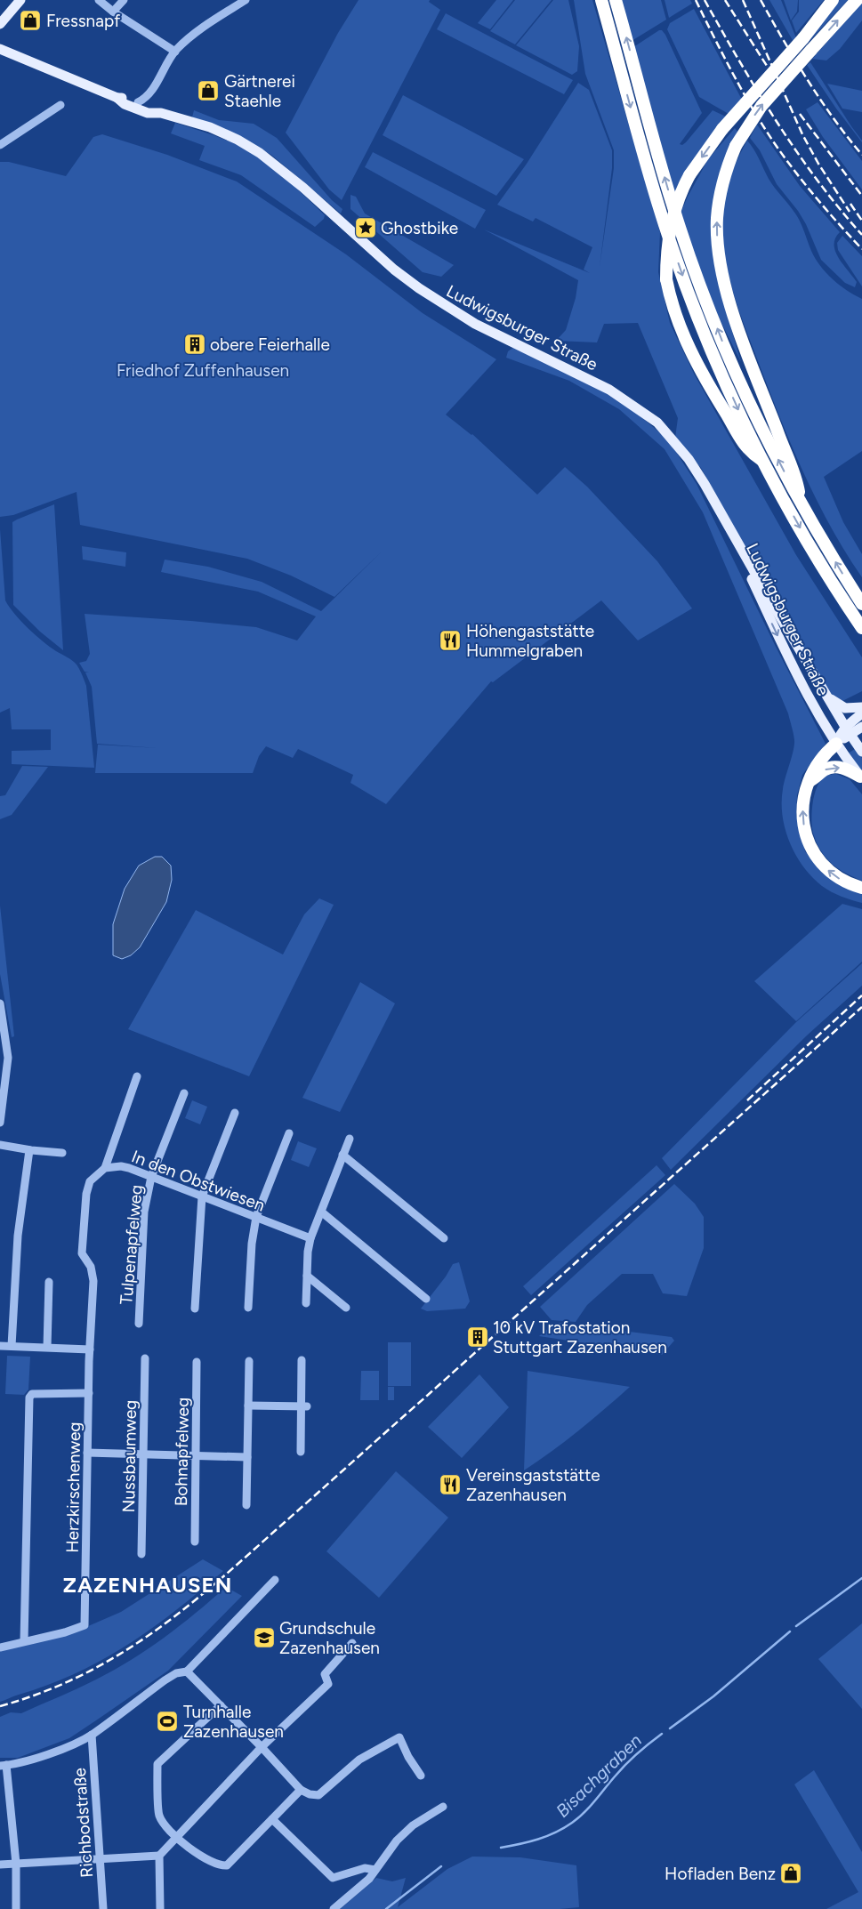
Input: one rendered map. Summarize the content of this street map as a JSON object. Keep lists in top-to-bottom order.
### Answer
{
  "streets": {
    "main road": ["Ludwigsburger Straße"],
    "street": [
      "In den Obstwiesen",
      "Tulpenapfelweg",
      "Bohnapfelweg",
      "Nussbaumweg",
      "Herzkirschenweg",
      "Richbodstraße"
    ]
  },
  "crossings": [
    ["In den Obstwiesen", "Tulpenapfelweg"],
    ["In den Obstwiesen", "Herzkirschenweg"]
  ],
  "districts": ["ZAZENHAUSEN"],
  "water": ["Bisachgraben"],
  "parks": ["Friedhof Zuffenhausen"],
  "places": {
    "shop": ["Fressnapf", "Gärtnerei Staehle", "Hofladen Benz"],
    "place": ["Ghostbike"],
    "building": ["obere Feierhalle", "10 kV Trafostation Stuttgart Zazenhausen"],
    "restaurant": ["Höhengaststätte Hummelgraben", "Vereinsgaststätte Zazenhausen"],
    "school or university": ["Grundschule Zazenhausen"],
    "sports": ["Turnhalle Zazenhausen"]
  }
}
